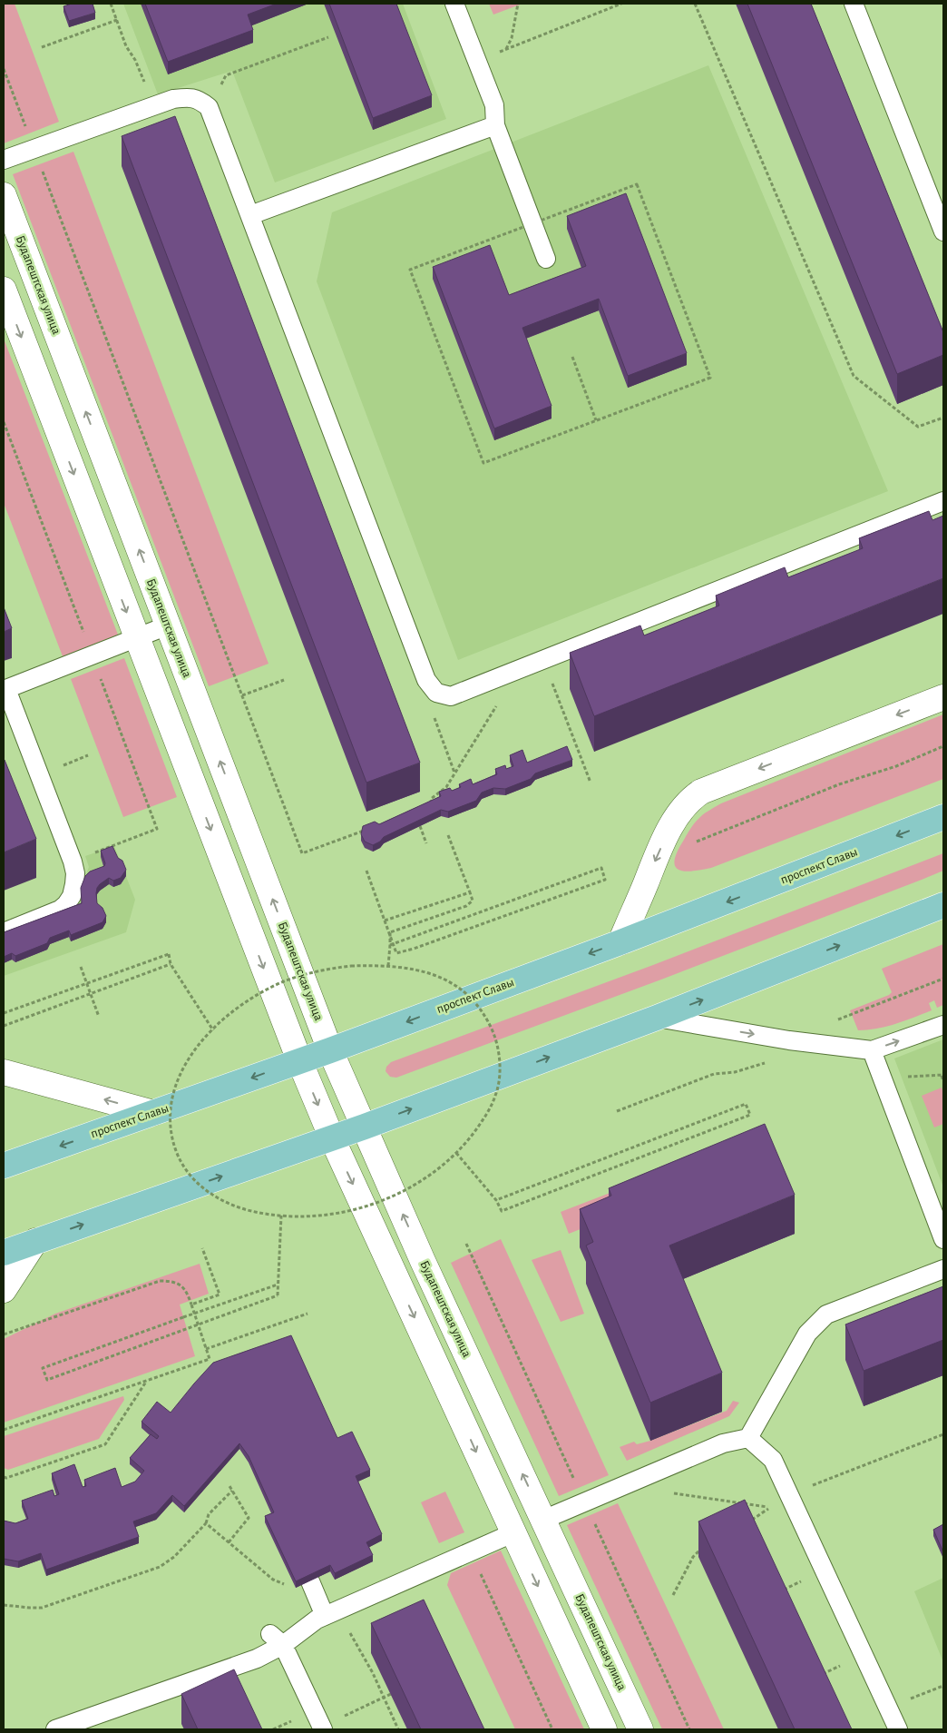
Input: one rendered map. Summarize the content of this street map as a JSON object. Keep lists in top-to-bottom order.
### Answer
{
  "streets": {
    "main road": ["проспект Славы"],
    "street": ["Будапештская улица"]
  },
  "crossings": [
    ["Будапештская улица", "проспект Славы"]
  ]
}
